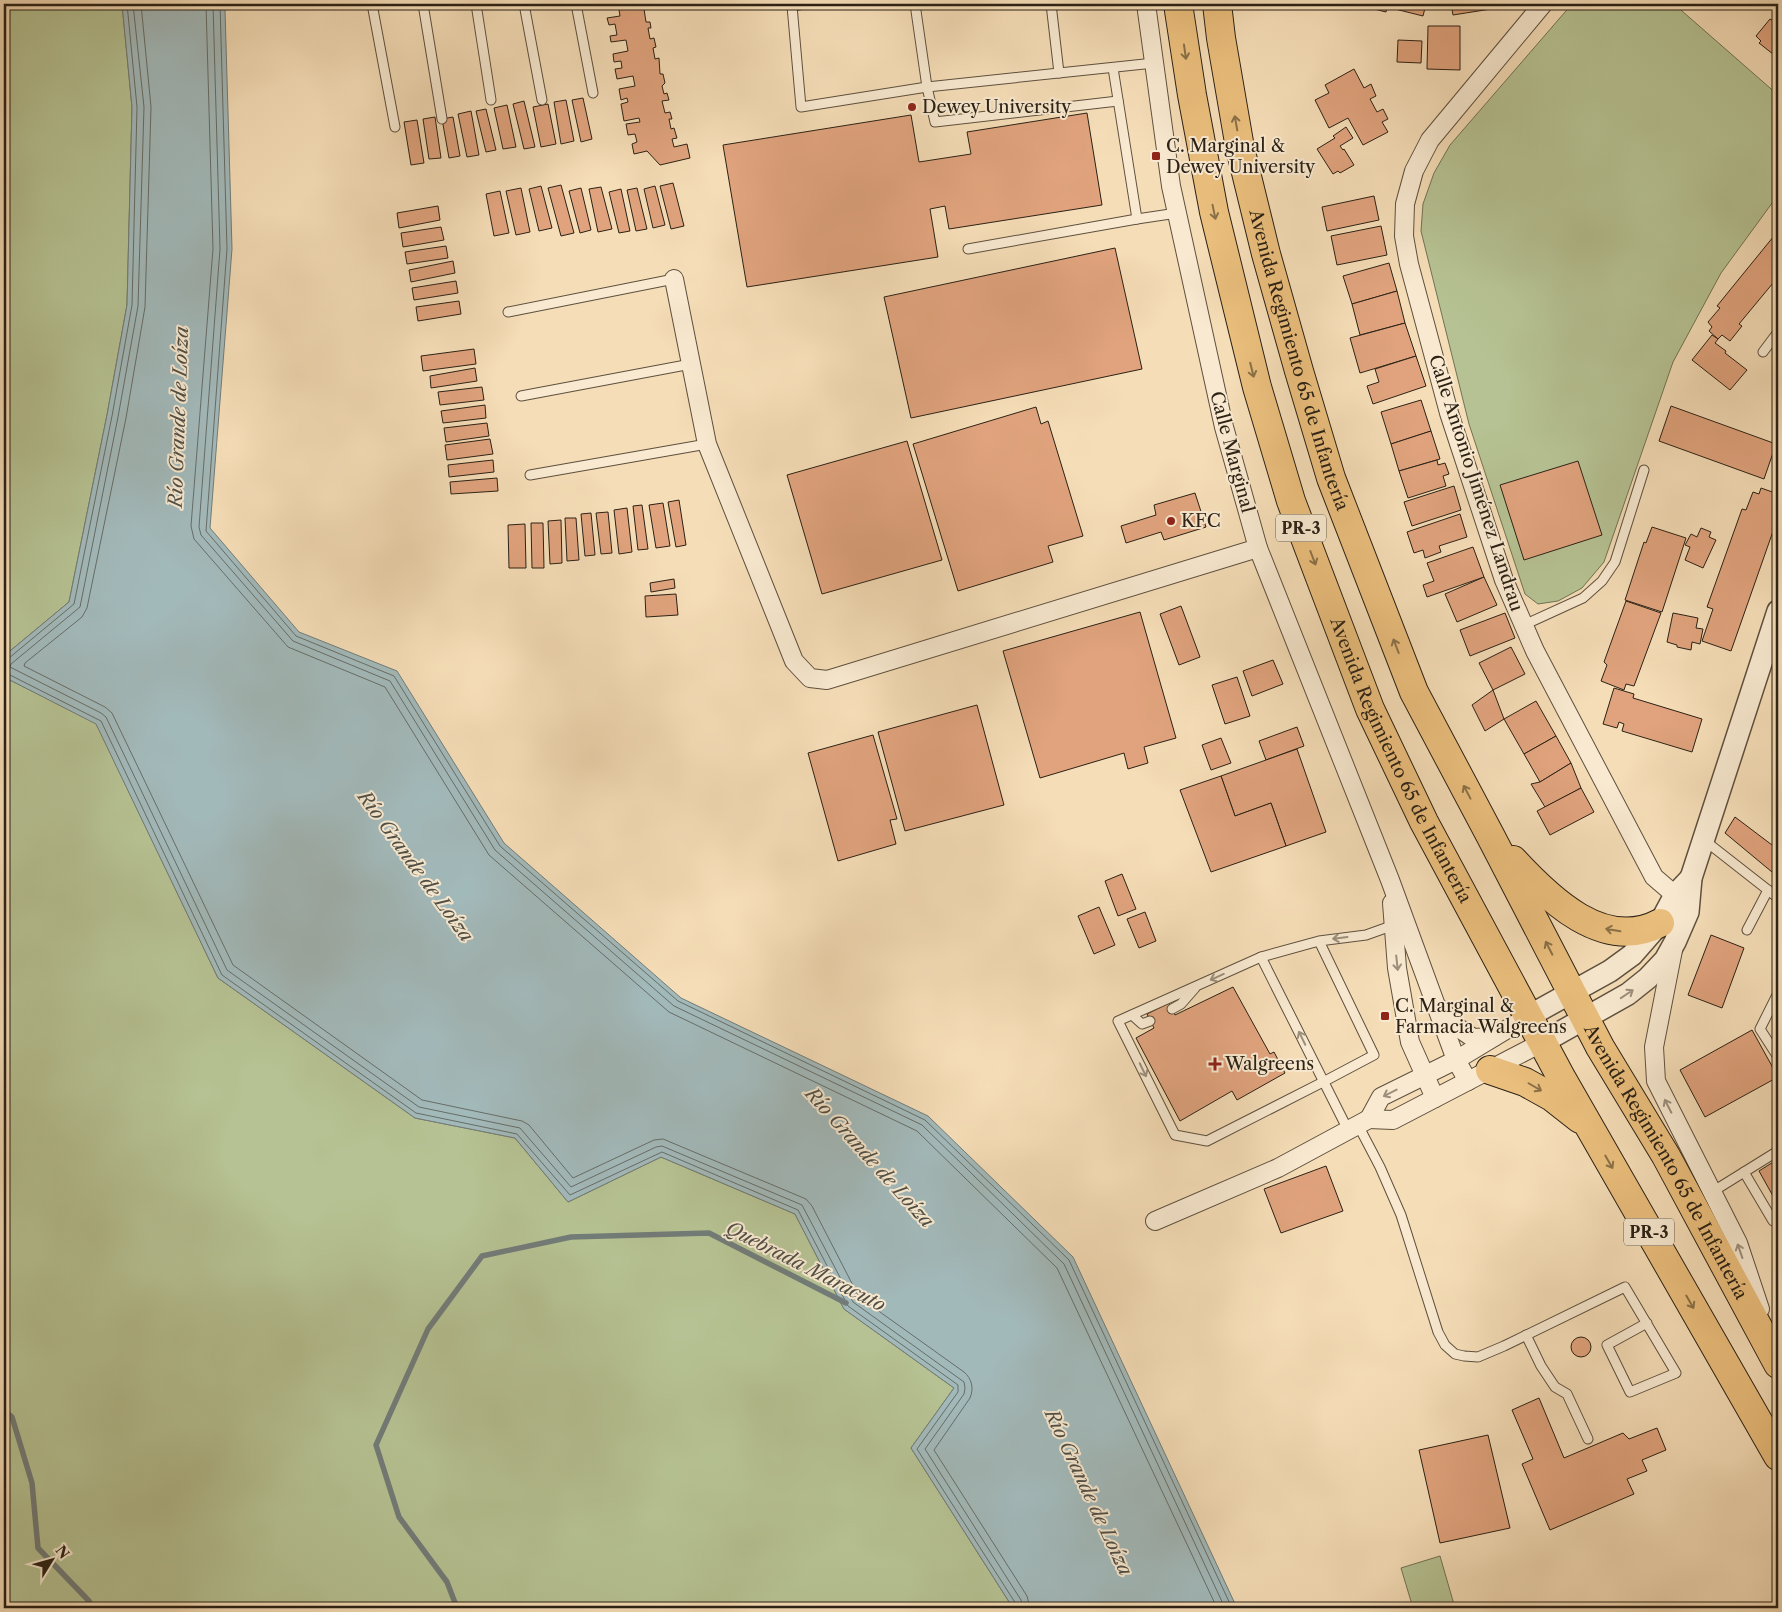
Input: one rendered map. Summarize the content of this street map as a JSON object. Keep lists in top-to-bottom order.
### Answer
{
  "streets": {
    "main road": ["Avenida Regimiento 65 de Infantería", "PR-3"],
    "street": ["Calle Marginal", "Calle Antonio Jiménez Landrau"]
  },
  "water": ["Río Grande de Loíza", "Quebrada Maracuto"],
  "places": {
    "other": ["Dewey University", "KFC"],
    "transit": ["C. Marginal & Dewey University", "C. Marginal & Farmacia Walgreens"],
    "health": ["Walgreens"]
  },
  "north": "top right"
}
